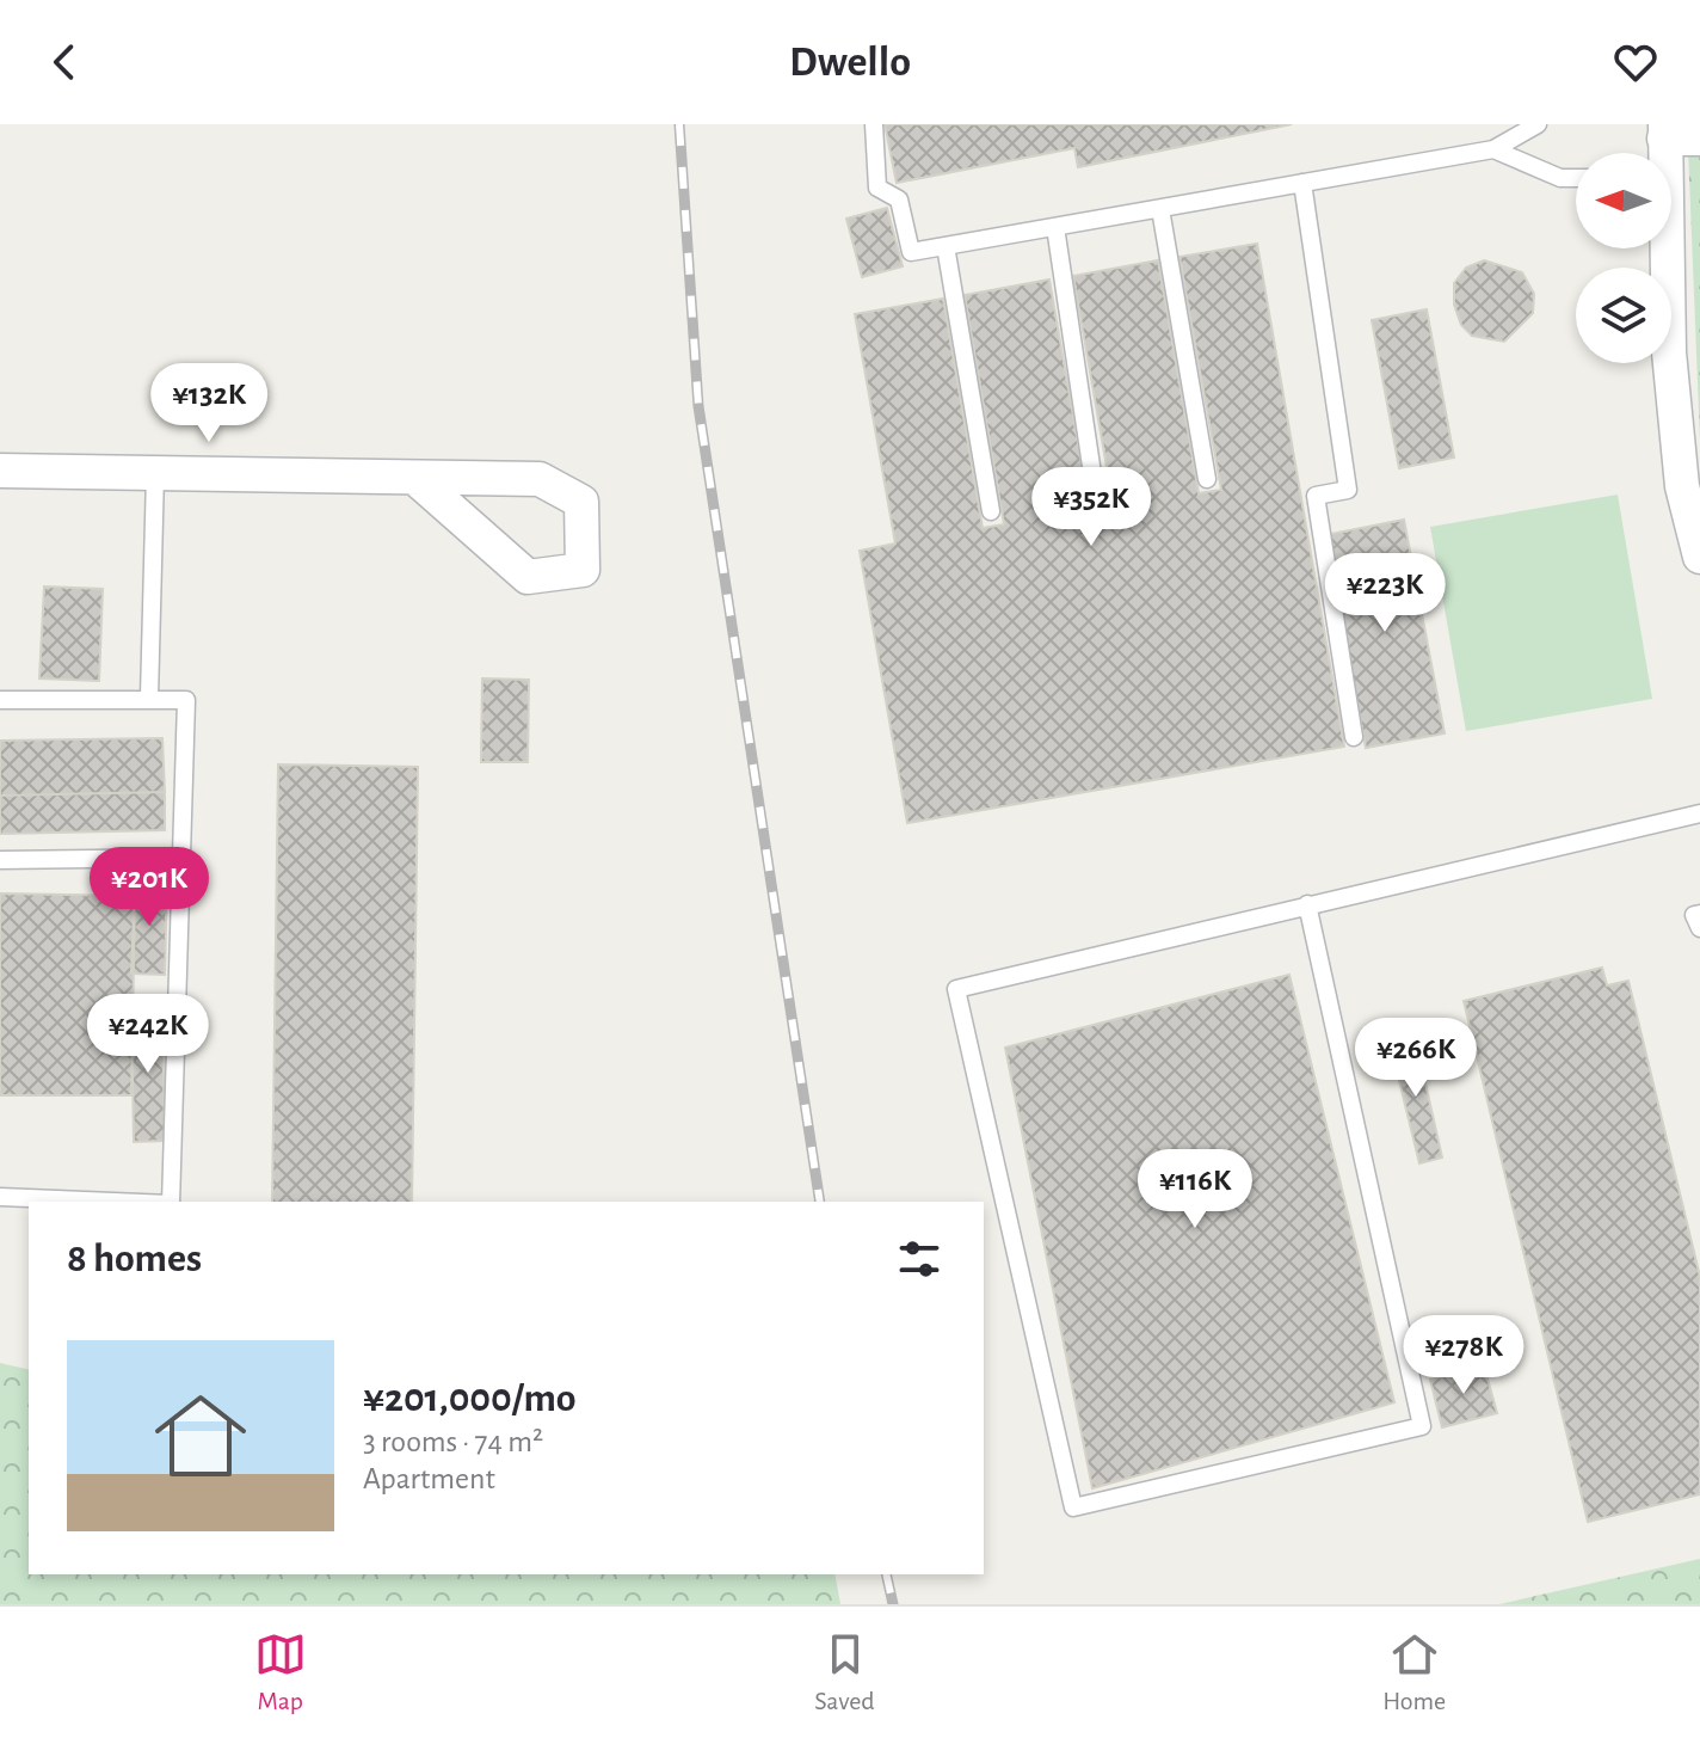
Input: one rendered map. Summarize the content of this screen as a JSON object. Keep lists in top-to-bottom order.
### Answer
{
  "north": "left",
  "page": {
    "header": "Dwello",
    "price": [
      "¥132K",
      "¥352K",
      "¥223K",
      "¥201K",
      "¥242K",
      "¥266K",
      "¥116K",
      "¥278K"
    ],
    "heading": "8 homes",
    "list": [
      {
        "name": "¥201,000/mo",
        "note": "3 rooms · 74 m² · Apartment"
      }
    ],
    "tabs": ["Map", "Saved", "Home"]
  }
}
